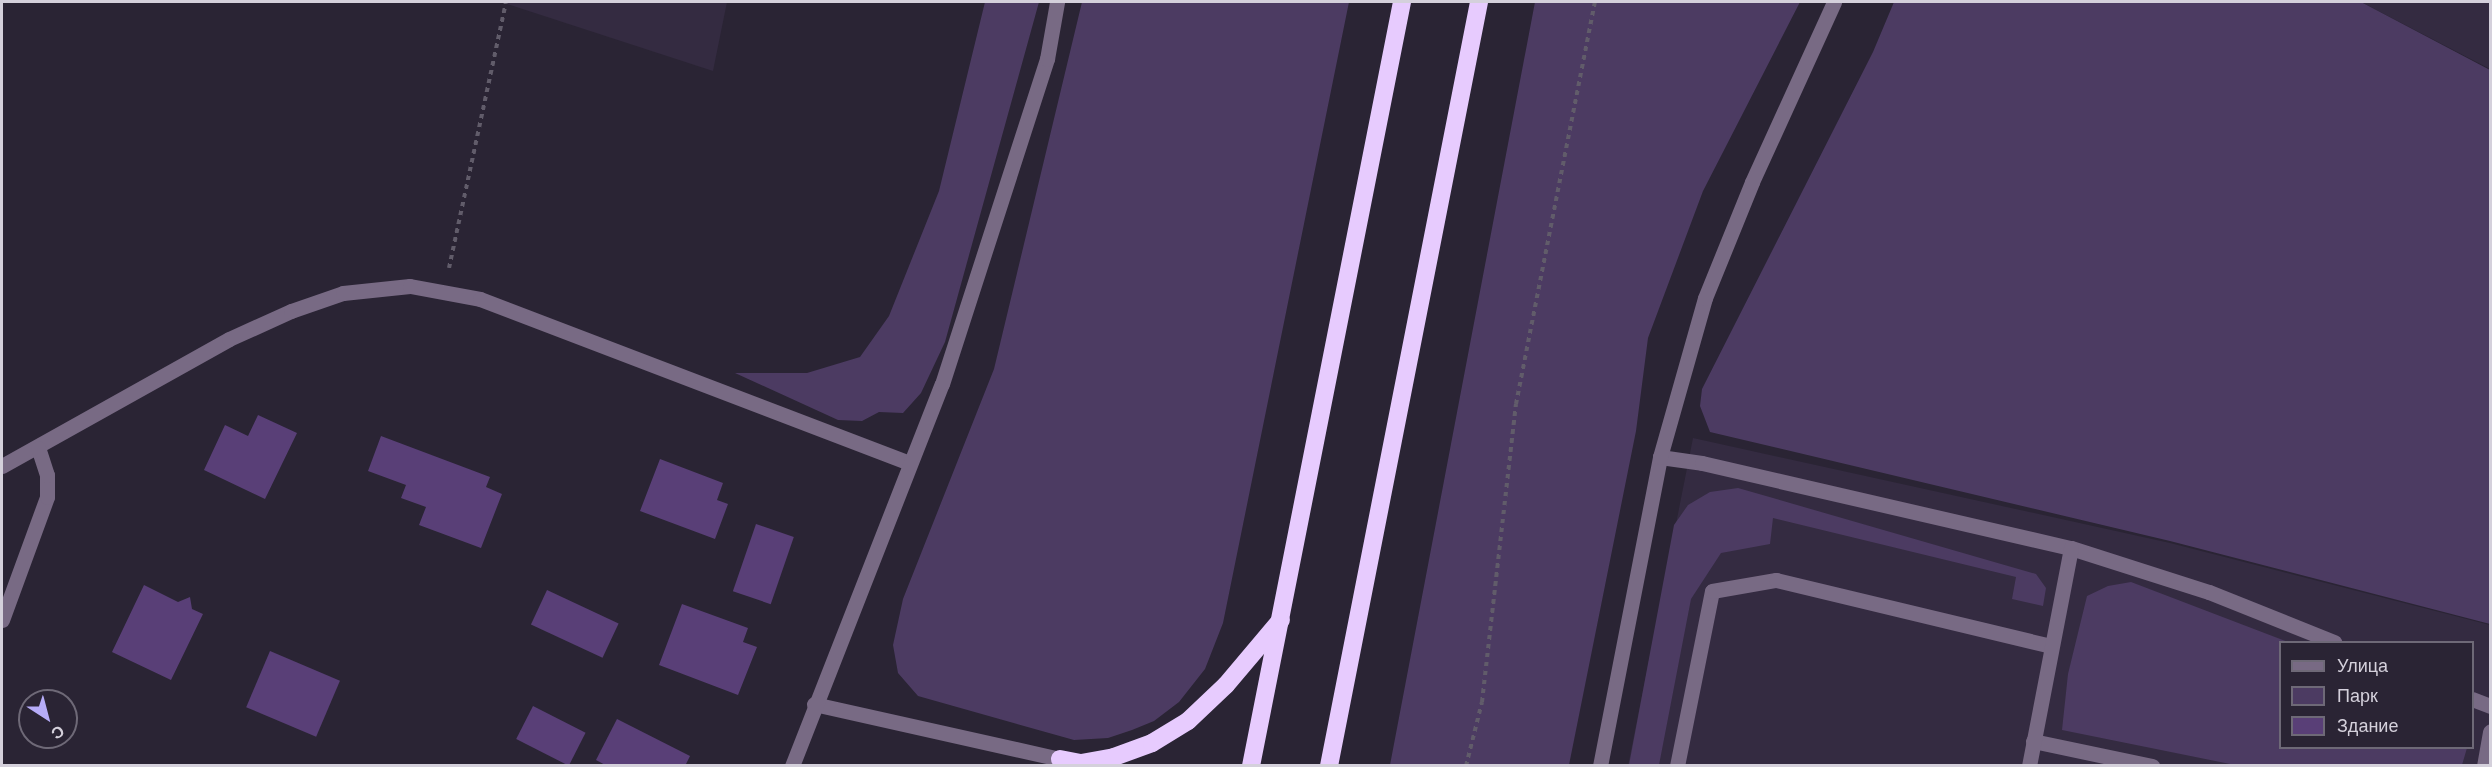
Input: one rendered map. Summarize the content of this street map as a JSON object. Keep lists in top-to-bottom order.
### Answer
{
  "legend": ["Улица", "Парк", "Здание"],
  "north": "bottom right"
}
